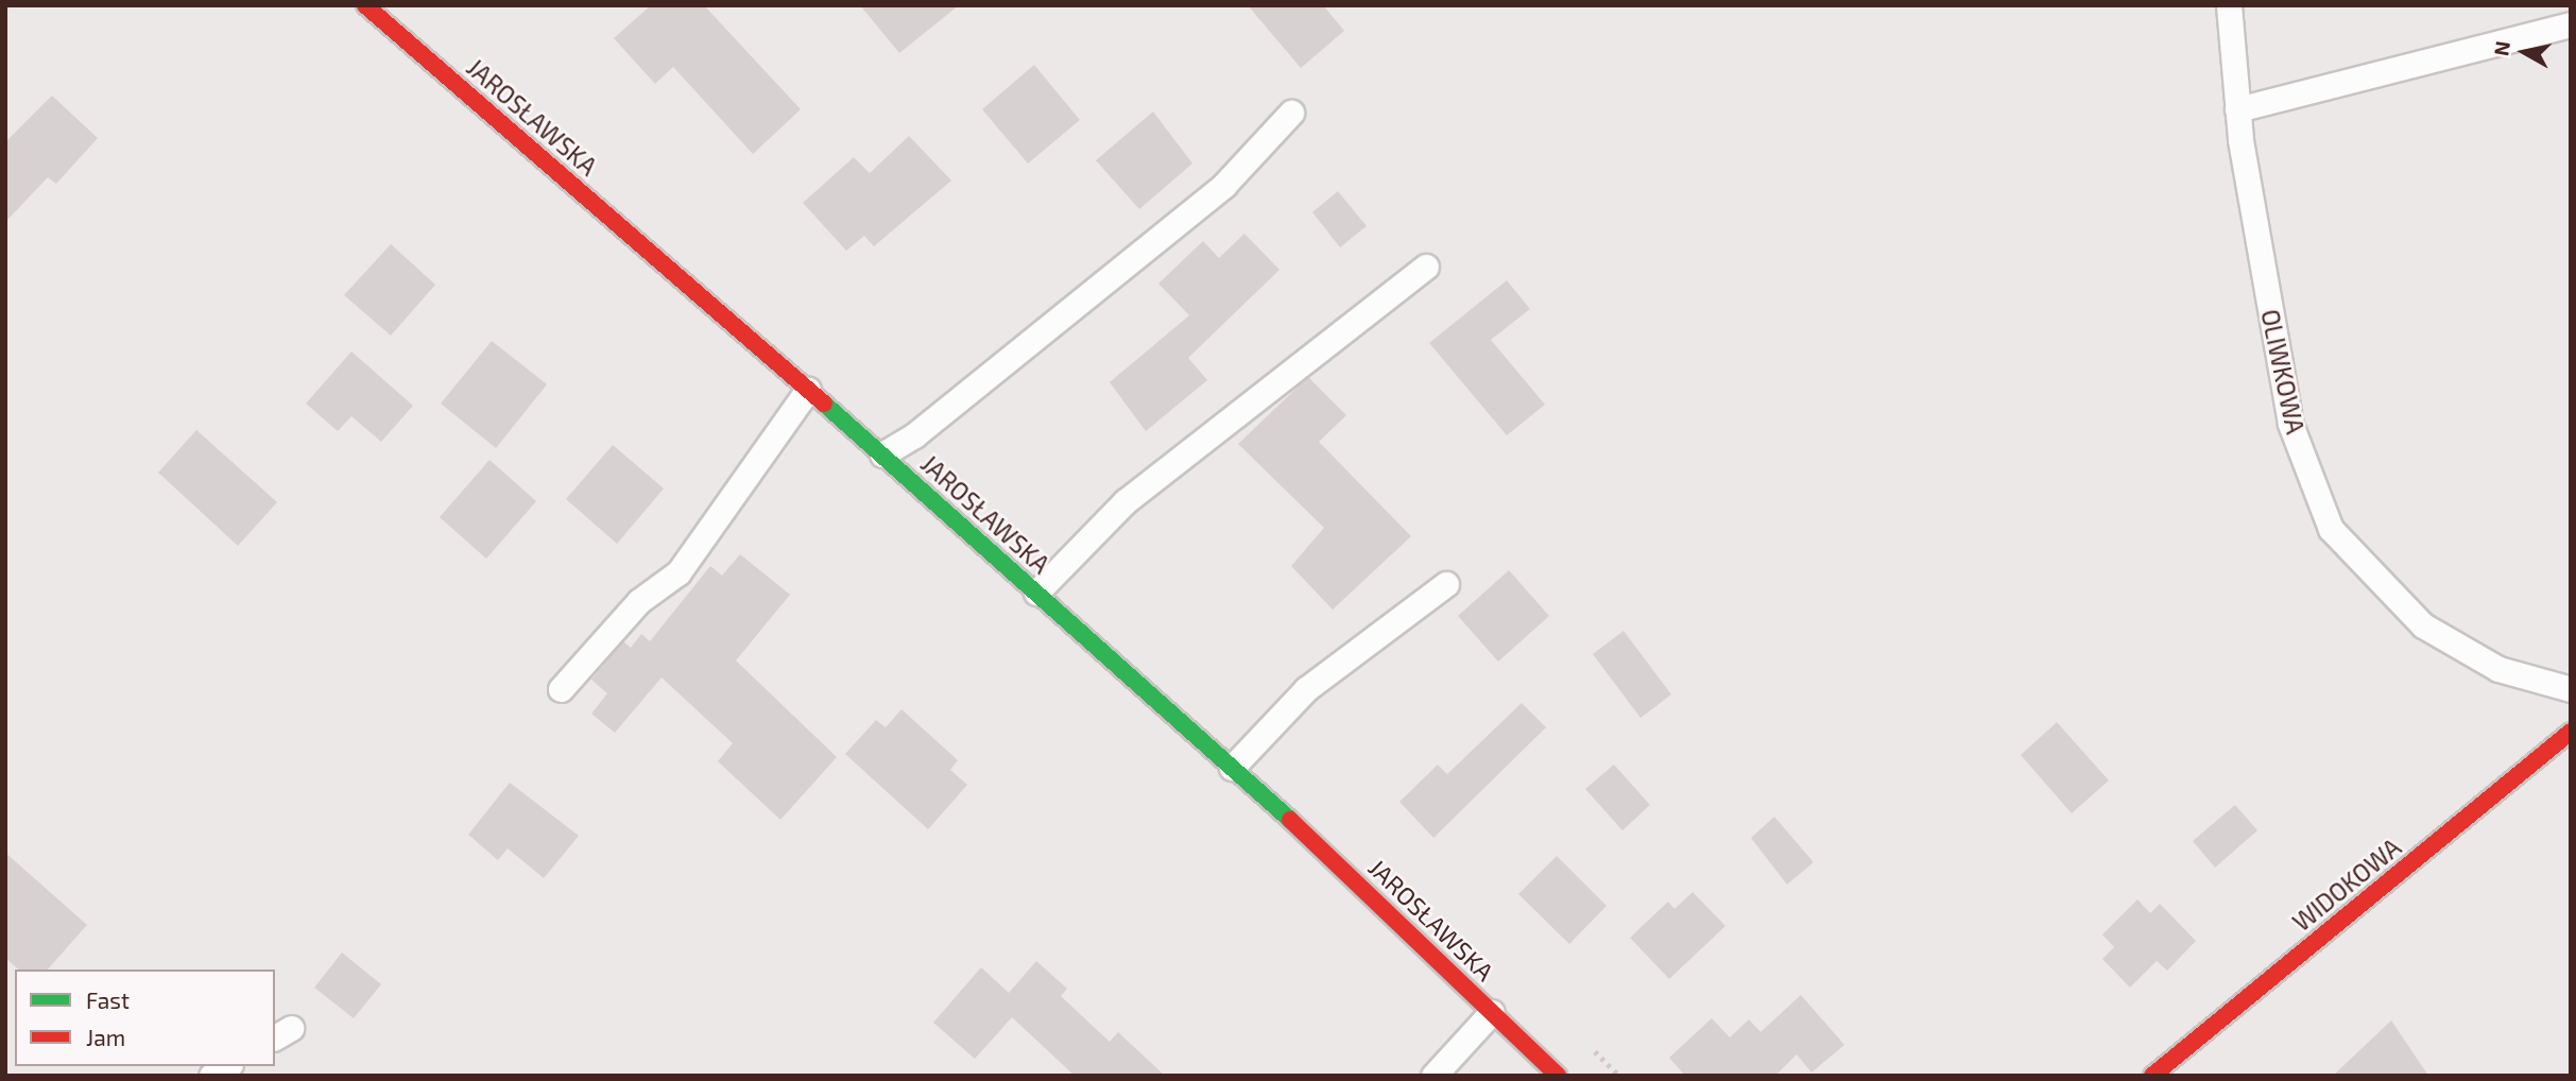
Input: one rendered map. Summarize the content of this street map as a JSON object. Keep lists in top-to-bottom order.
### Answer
{
  "streets": {
    "main road": ["JAROSŁAWSKA", "WIDOKOWA"],
    "lane": ["OLIWKOWA"]
  },
  "legend": ["Fast", "Jam"],
  "north": "left"
}
